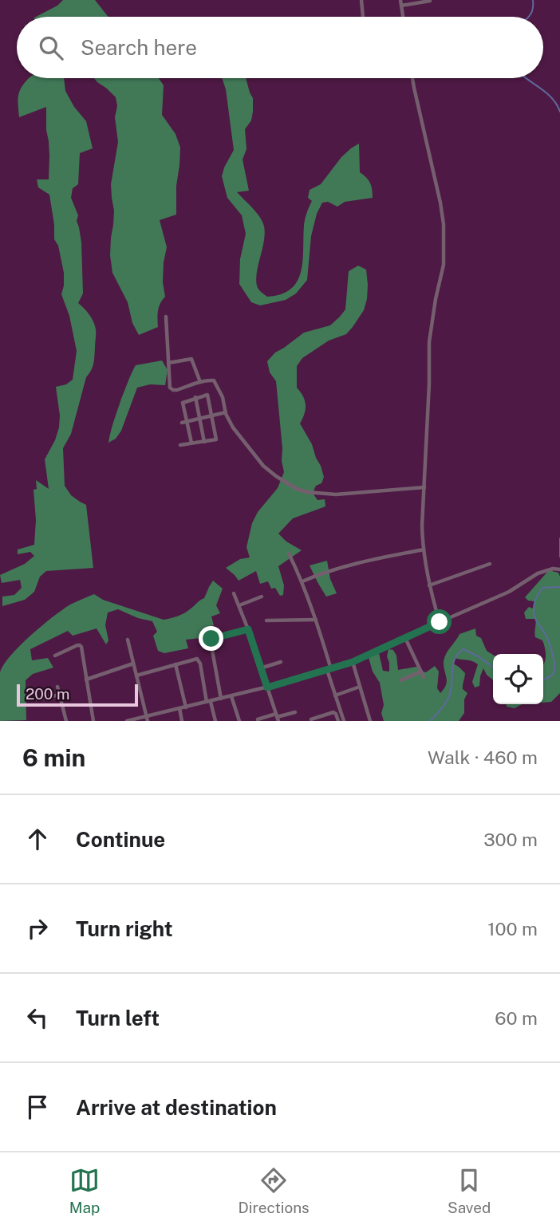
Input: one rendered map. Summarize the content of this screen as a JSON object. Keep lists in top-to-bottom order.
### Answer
{
  "scale_bar": "200 m",
  "page": {
    "search": "Search here",
    "scale": "200 m",
    "heading": ["6 min", "Walk · 460 m"],
    "list": [
      ["Continue", "300 m"],
      ["Turn right", "100 m"],
      ["Turn left", "60 m"],
      "Arrive at destination"
    ],
    "nav": ["Map", "Directions", "Saved"]
  }
}
